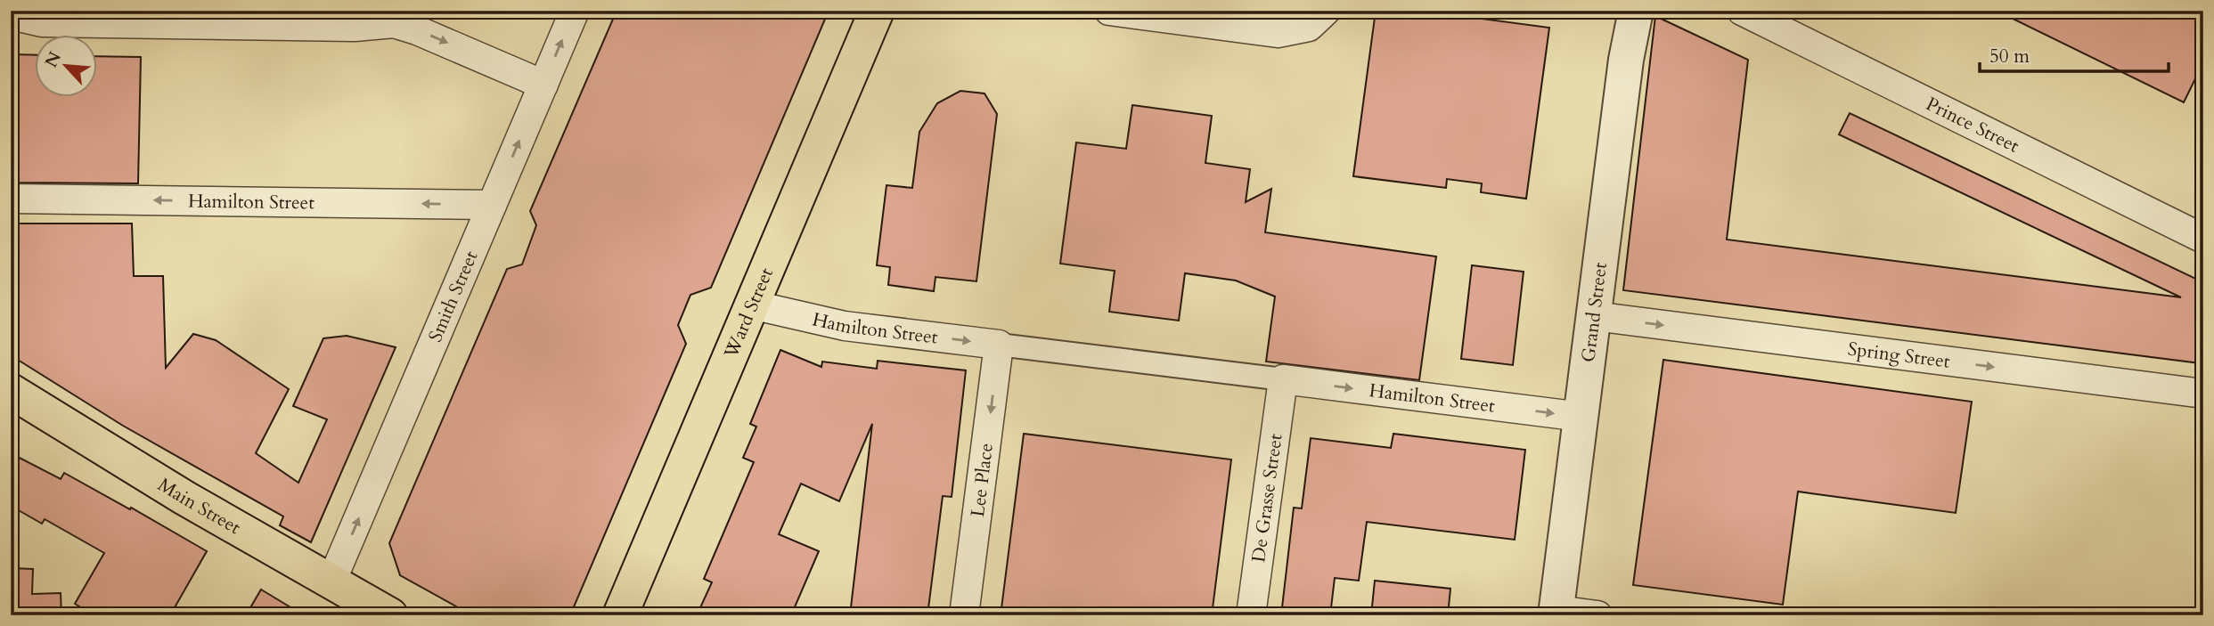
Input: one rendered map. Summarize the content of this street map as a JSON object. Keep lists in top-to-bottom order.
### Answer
{
  "streets": {
    "main road": ["Ward Street", "Main Street"],
    "street": [
      "Prince Street",
      "Hamilton Street",
      "Smith Street",
      "Grand Street",
      "Spring Street",
      "Lee Place",
      "De Grasse Street"
    ]
  },
  "crossings": [
    ["Hamilton Street", "Smith Street"],
    ["Hamilton Street", "Ward Street"],
    ["Hamilton Street", "Grand Street"],
    ["Hamilton Street", "Lee Place"],
    ["Hamilton Street", "De Grasse Street"],
    ["Smith Street", "Main Street"],
    ["Grand Street", "Spring Street"]
  ],
  "one_way": ["Smith Street", "Spring Street", "Lee Place"],
  "scale_bar": "50 m",
  "north": "top left"
}
